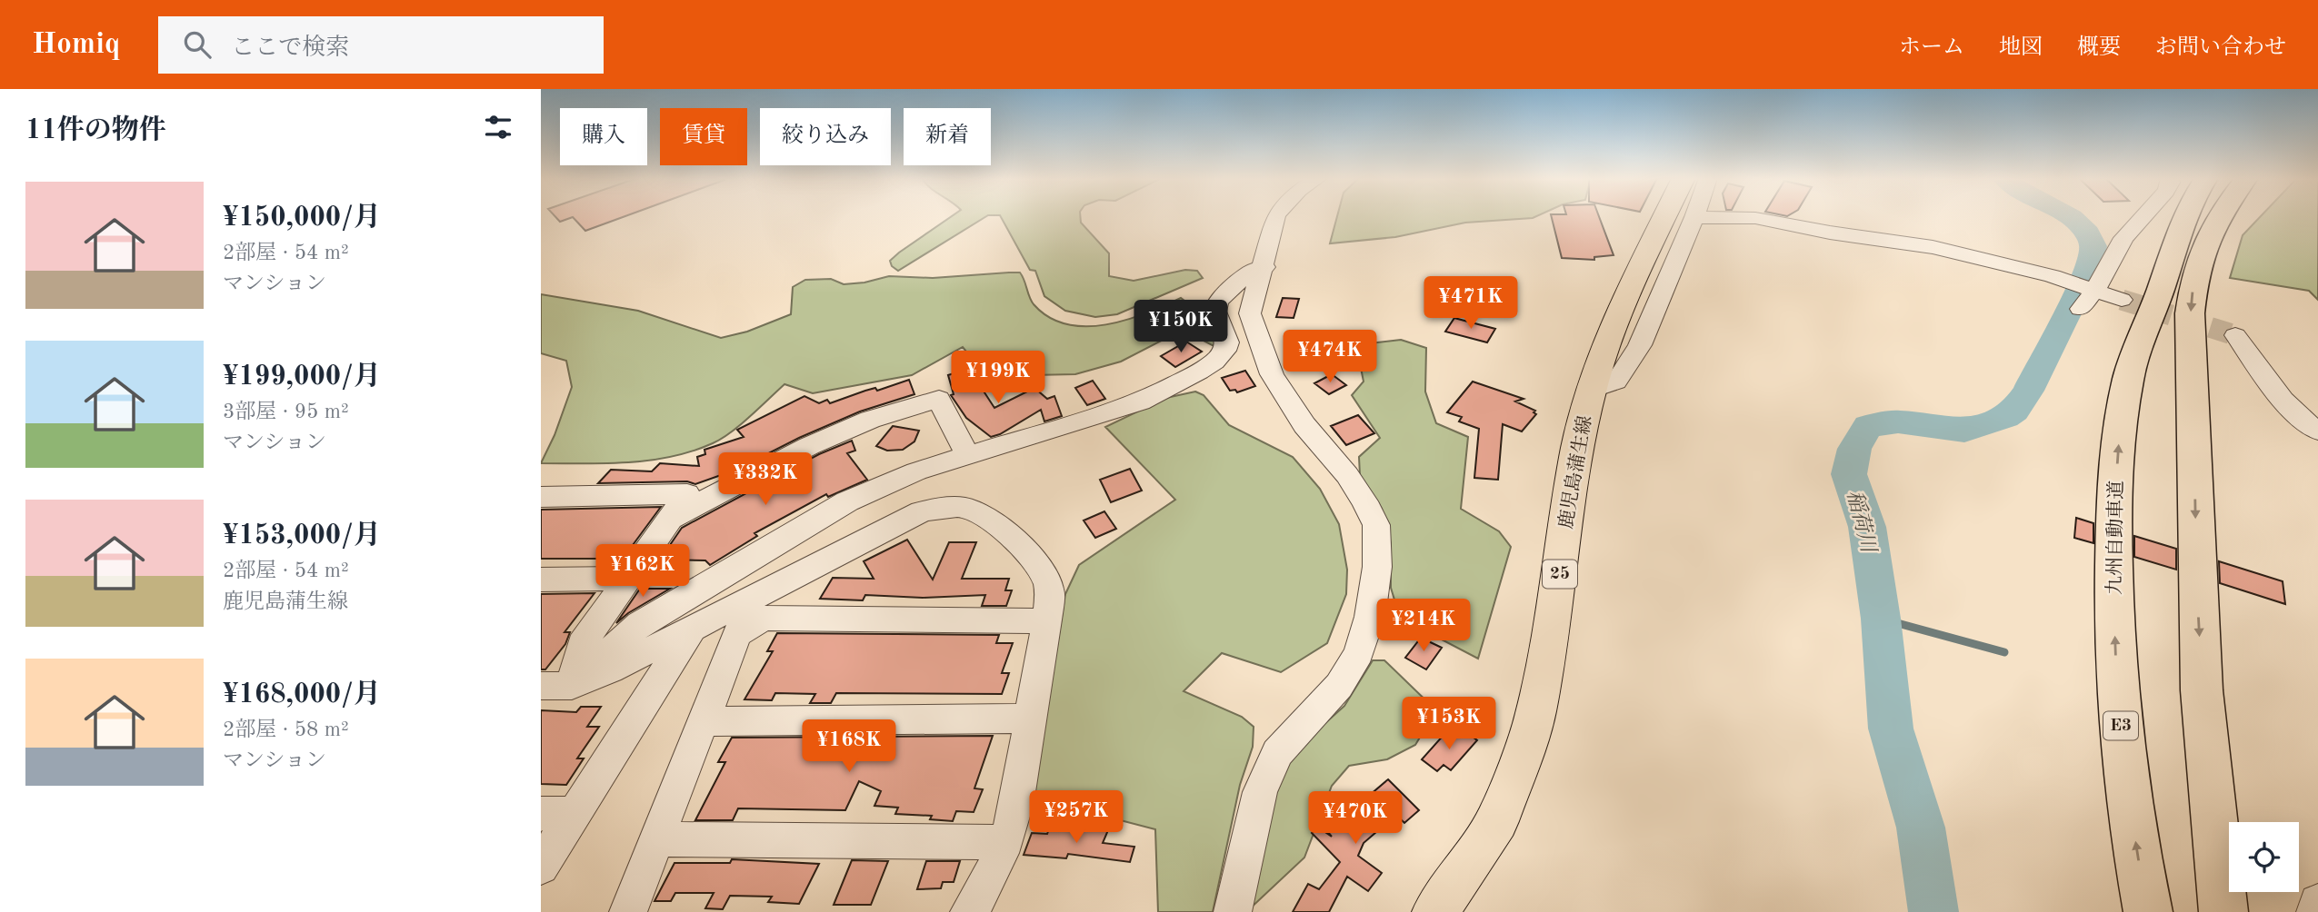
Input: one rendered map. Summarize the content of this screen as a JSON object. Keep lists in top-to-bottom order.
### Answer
{
  "streets": {
    "highway": ["九州自動車道", "E3"],
    "main road": ["鹿児島蒲生線", "25"]
  },
  "water": ["稲荷川"],
  "page": {
    "header": "Homiq",
    "search": "ここで検索",
    "nav": [
      "ホーム",
      "地図",
      "概要",
      "お問い合わせ"
    ],
    "heading": "11件の物件",
    "chip": [
      "購入",
      "賃貸",
      "絞り込み",
      "新着"
    ],
    "list": [
      {
        "name": "¥150,000/月",
        "note": "2部屋 · 54 m² · マンション"
      },
      {
        "name": "¥199,000/月",
        "note": "3部屋 · 95 m² · マンション"
      },
      {
        "name": "¥153,000/月",
        "note": "2部屋 · 54 m² · 鹿児島蒲生線"
      },
      {
        "name": "¥168,000/月",
        "note": "2部屋 · 58 m² · マンション"
      }
    ],
    "price": [
      "¥471K",
      "¥150K",
      "¥474K",
      "¥199K",
      "¥332K",
      "¥162K",
      "¥214K",
      "¥153K",
      "¥168K",
      "¥257K",
      "¥470K"
    ]
  }
}
